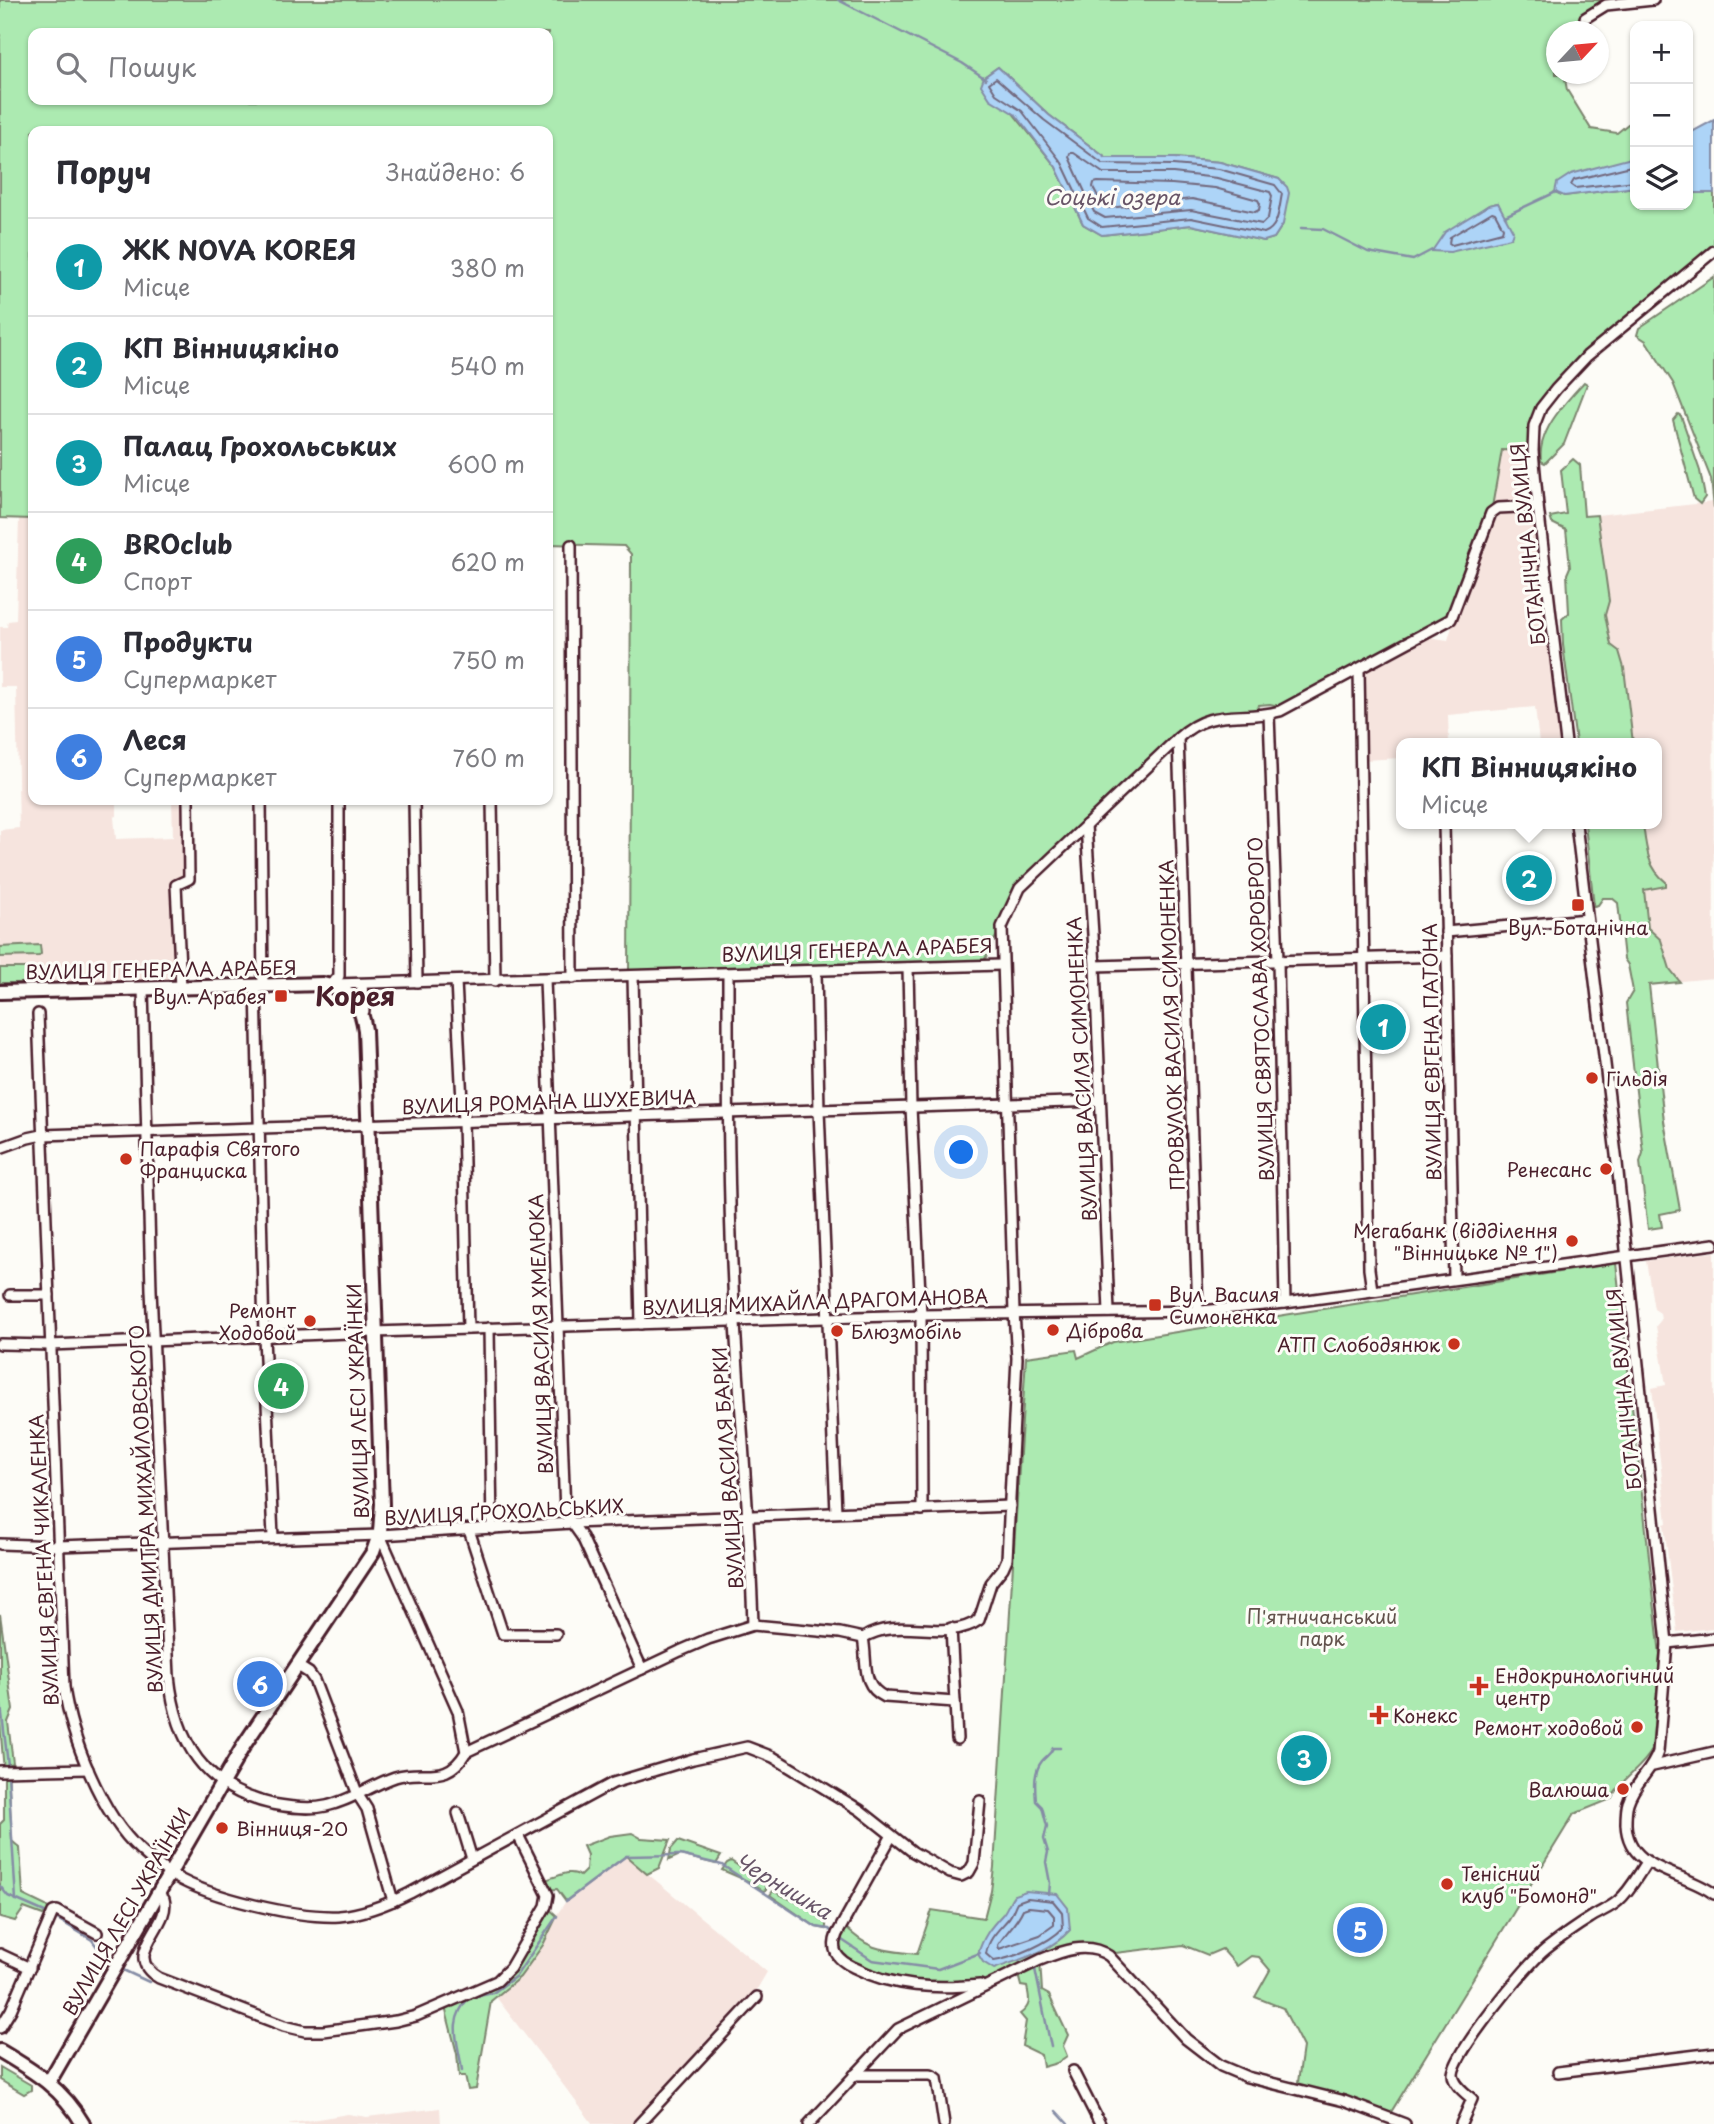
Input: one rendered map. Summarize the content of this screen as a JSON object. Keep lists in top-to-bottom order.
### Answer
{
  "streets": {
    "main road": ["ВУЛИЦЯ ГЕНЕРАЛА АРАБЕЯ", "ВУЛИЦЯ ЛЕСІ УКРАЇНКИ"],
    "street": [
      "БОТАНІЧНА ВУЛИЦЯ",
      "ВУЛИЦЯ СВЯТОСЛАВА ХОРОБРОГО",
      "ПРОВУЛОК ВАСИЛЯ СИМОНЕНКА",
      "ВУЛИЦЯ ЄВГЕНА ПАТОНА",
      "ВУЛИЦЯ ВАСИЛЯ СИМОНЕНКА",
      "ВУЛИЦЯ РОМАНА ШУХЕВИЧА",
      "ВУЛИЦЯ МИХАЙЛА ДРАГОМАНОВА",
      "ВУЛИЦЯ ВАСИЛЯ ХМЕЛЮКА",
      "ВУЛИЦЯ ВАСИЛЯ БАРКИ",
      "ВУЛИЦЯ ДМИТРА МИХАЙЛОВСЬКОГО",
      "ВУЛИЦЯ ҐРОХОЛЬСЬКИХ",
      "ВУЛИЦЯ ЄВГЕНА ЧИКАЛЕНКА"
    ]
  },
  "crossings": [
    ["БОТАНІЧНА ВУЛИЦЯ", "ВУЛИЦЯ ГЕНЕРАЛА АРАБЕЯ"],
    ["БОТАНІЧНА ВУЛИЦЯ", "ВУЛИЦЯ МИХАЙЛА ДРАГОМАНОВА"],
    ["ВУЛИЦЯ ГЕНЕРАЛА АРАБЕЯ", "ВУЛИЦЯ СВЯТОСЛАВА ХОРОБРОГО"],
    ["ВУЛИЦЯ ГЕНЕРАЛА АРАБЕЯ", "ПРОВУЛОК ВАСИЛЯ СИМОНЕНКА"],
    ["ВУЛИЦЯ ГЕНЕРАЛА АРАБЕЯ", "ВУЛИЦЯ ВАСИЛЯ СИМОНЕНКА"],
    ["ВУЛИЦЯ ГЕНЕРАЛА АРАБЕЯ", "ВУЛИЦЯ ВАСИЛЯ ХМЕЛЮКА"],
    ["ВУЛИЦЯ ГЕНЕРАЛА АРАБЕЯ", "ВУЛИЦЯ ЛЕСІ УКРАЇНКИ"],
    ["ВУЛИЦЯ ГЕНЕРАЛА АРАБЕЯ", "ВУЛИЦЯ ВАСИЛЯ БАРКИ"],
    ["ВУЛИЦЯ ГЕНЕРАЛА АРАБЕЯ", "ВУЛИЦЯ ДМИТРА МИХАЙЛОВСЬКОГО"],
    ["ВУЛИЦЯ СВЯТОСЛАВА ХОРОБРОГО", "ВУЛИЦЯ МИХАЙЛА ДРАГОМАНОВА"],
    ["ПРОВУЛОК ВАСИЛЯ СИМОНЕНКА", "ВУЛИЦЯ МИХАЙЛА ДРАГОМАНОВА"],
    ["ВУЛИЦЯ ЄВГЕНА ПАТОНА", "ВУЛИЦЯ МИХАЙЛА ДРАГОМАНОВА"],
    ["ВУЛИЦЯ ВАСИЛЯ СИМОНЕНКА", "ВУЛИЦЯ РОМАНА ШУХЕВИЧА"],
    ["ВУЛИЦЯ ВАСИЛЯ СИМОНЕНКА", "ВУЛИЦЯ МИХАЙЛА ДРАГОМАНОВА"],
    ["ВУЛИЦЯ РОМАНА ШУХЕВИЧА", "ВУЛИЦЯ ВАСИЛЯ ХМЕЛЮКА"],
    ["ВУЛИЦЯ РОМАНА ШУХЕВИЧА", "ВУЛИЦЯ ЛЕСІ УКРАЇНКИ"],
    ["ВУЛИЦЯ РОМАНА ШУХЕВИЧА", "ВУЛИЦЯ ВАСИЛЯ БАРКИ"],
    ["ВУЛИЦЯ РОМАНА ШУХЕВИЧА", "ВУЛИЦЯ ДМИТРА МИХАЙЛОВСЬКОГО"],
    ["ВУЛИЦЯ РОМАНА ШУХЕВИЧА", "ВУЛИЦЯ ЄВГЕНА ЧИКАЛЕНКА"],
    ["ВУЛИЦЯ МИХАЙЛА ДРАГОМАНОВА", "ВУЛИЦЯ ВАСИЛЯ ХМЕЛЮКА"],
    ["ВУЛИЦЯ МИХАЙЛА ДРАГОМАНОВА", "ВУЛИЦЯ ЛЕСІ УКРАЇНКИ"],
    ["ВУЛИЦЯ МИХАЙЛА ДРАГОМАНОВА", "ВУЛИЦЯ ВАСИЛЯ БАРКИ"],
    ["ВУЛИЦЯ МИХАЙЛА ДРАГОМАНОВА", "ВУЛИЦЯ ДМИТРА МИХАЙЛОВСЬКОГО"],
    ["ВУЛИЦЯ МИХАЙЛА ДРАГОМАНОВА", "ВУЛИЦЯ ЄВГЕНА ЧИКАЛЕНКА"],
    ["ВУЛИЦЯ ВАСИЛЯ ХМЕЛЮКА", "ВУЛИЦЯ ДМИТРА МИХАЙЛОВСЬКОГО"],
    ["ВУЛИЦЯ ВАСИЛЯ ХМЕЛЮКА", "ВУЛИЦЯ ҐРОХОЛЬСЬКИХ"],
    ["ВУЛИЦЯ ЛЕСІ УКРАЇНКИ", "ВУЛИЦЯ ДМИТРА МИХАЙЛОВСЬКОГО"],
    ["ВУЛИЦЯ ЛЕСІ УКРАЇНКИ", "ВУЛИЦЯ ҐРОХОЛЬСЬКИХ"],
    ["ВУЛИЦЯ ЛЕСІ УКРАЇНКИ", "ВУЛИЦЯ ЄВГЕНА ЧИКАЛЕНКА"],
    ["ВУЛИЦЯ ВАСИЛЯ БАРКИ", "ВУЛИЦЯ ДМИТРА МИХАЙЛОВСЬКОГО"],
    ["ВУЛИЦЯ ВАСИЛЯ БАРКИ", "ВУЛИЦЯ ҐРОХОЛЬСЬКИХ"],
    ["ВУЛИЦЯ ДМИТРА МИХАЙЛОВСЬКОГО", "ВУЛИЦЯ ҐРОХОЛЬСЬКИХ"],
    ["ВУЛИЦЯ ҐРОХОЛЬСЬКИХ", "ВУЛИЦЯ ЄВГЕНА ЧИКАЛЕНКА"]
  ],
  "districts": ["Корея"],
  "water": ["Соцькі озера", "Чернишка"],
  "parks": ["П'ятничанський парк"],
  "places": {
    "transit": ["Вул. Ботанічна", "Вул. Арабея", "Вул. Василя Симоненка"],
    "other": [
      "Гільдія",
      "Парафія Святого Франциска",
      "Ренесанс",
      "Мегабанк (відділення \"Вінницьке № 1\")",
      "Ремонт Ходовой",
      "Діброва",
      "Блюзмобіль",
      "АТП Слободянюк",
      "Ремонт ходовой",
      "Валюша",
      "Вінниця-20",
      "Тенісний клуб \"Бомонд\""
    ],
    "health": ["Ендокринологічний центр", "Конекс"]
  },
  "north": "top right",
  "page": {
    "map_buttons": ["+", "−"],
    "search": "Пошук",
    "heading": ["Поруч", "Знайдено: 6"],
    "list": [
      {
        "mark": "1",
        "name": "ЖК NOVA KOREЯ",
        "note": "Місце",
        "value": "380 m"
      },
      {
        "mark": "2",
        "name": "КП Вінницякіно",
        "note": "Місце",
        "value": "540 m"
      },
      {
        "mark": "3",
        "name": "Палац Грохольських",
        "note": "Місце",
        "value": "600 m"
      },
      {
        "mark": "4",
        "name": "BROclub",
        "note": "Спорт",
        "value": "620 m"
      },
      {
        "mark": "5",
        "name": "Продукти",
        "note": "Супермаркет",
        "value": "750 m"
      },
      {
        "mark": "6",
        "name": "Леся",
        "note": "Супермаркет",
        "value": "760 m"
      }
    ],
    "popup": ["КП Вінницякіно", "Місце"],
    "pins": [
      "2",
      "1",
      "4",
      "6",
      "3",
      "5"
    ]
  }
}
